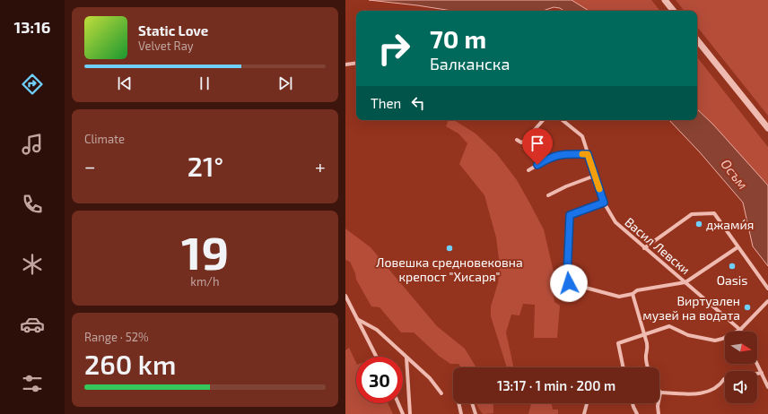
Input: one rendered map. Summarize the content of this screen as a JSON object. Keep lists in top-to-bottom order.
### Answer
{
  "streets": {
    "street": ["Васил Левски"]
  },
  "water": ["Осъм"],
  "places": [
    "джами́я",
    "Ловешка средновековна крепост \"Хисаря\"",
    "Oasis",
    "Виртуален музей на водата"
  ],
  "north": "right",
  "page": {
    "tabs": "13:16",
    "turn": ["70 m", "Балканска"],
    "song": ["Static Love", "Velvet Ray"],
    "then": "Then",
    "tile": [
      "Climate",
      ["19", "km/h"],
      ["Range · 52%", "260 km"]
    ],
    "heat": ["−", "21°", "+"],
    "limit": "30",
    "trip": "13:17 · 1 min · 200 m"
  }
}
